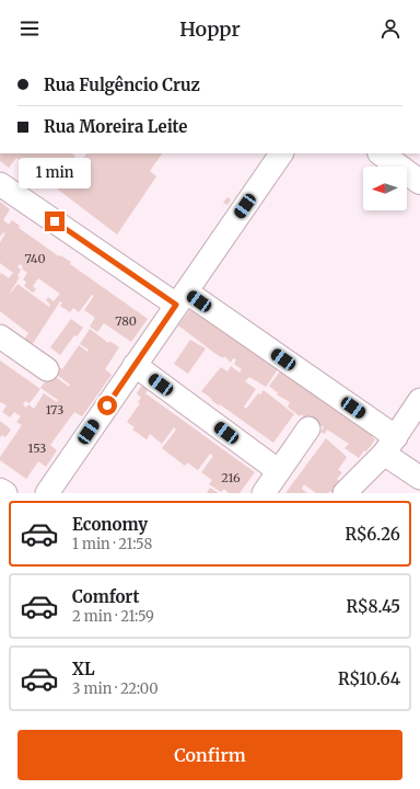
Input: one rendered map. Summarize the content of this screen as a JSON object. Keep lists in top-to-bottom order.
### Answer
{
  "house_numbers": [
    "740",
    "780",
    "173",
    "153",
    "216"
  ],
  "north": "left",
  "page": {
    "header": "Hoppr",
    "banner": ["Rua Fulgêncio Cruz", "Rua Moreira Leite"],
    "bubble": "1 min",
    "list": [
      {
        "name": "Economy",
        "note": "1 min · 21:58",
        "value": "R$6.26"
      },
      {
        "name": "Comfort",
        "note": "2 min · 21:59",
        "value": "R$8.45"
      },
      {
        "name": "XL",
        "note": "3 min · 22:00",
        "value": "R$10.64"
      }
    ],
    "buttons": "Confirm"
  }
}
